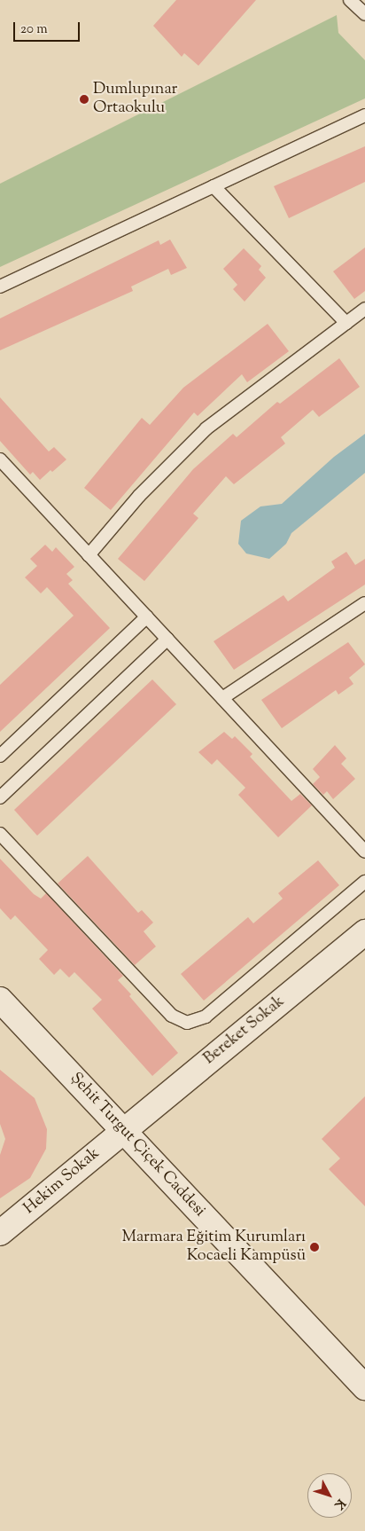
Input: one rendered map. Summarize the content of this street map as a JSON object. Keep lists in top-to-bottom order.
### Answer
{
  "streets": {
    "street": ["Bereket Sokak", "Şehit Turgut Çiçek Caddesi", "Hekim Sokak"]
  },
  "crossings": [
    ["Bereket Sokak", "Şehit Turgut Çiçek Caddesi"],
    ["Bereket Sokak", "Hekim Sokak"],
    ["Şehit Turgut Çiçek Caddesi", "Hekim Sokak"]
  ],
  "places": ["Dumlupınar Ortaokulu", "Marmara Eğitim Kurumları Kocaeli Kampüsü"],
  "scale_bar": "20 m",
  "north": "bottom right"
}
